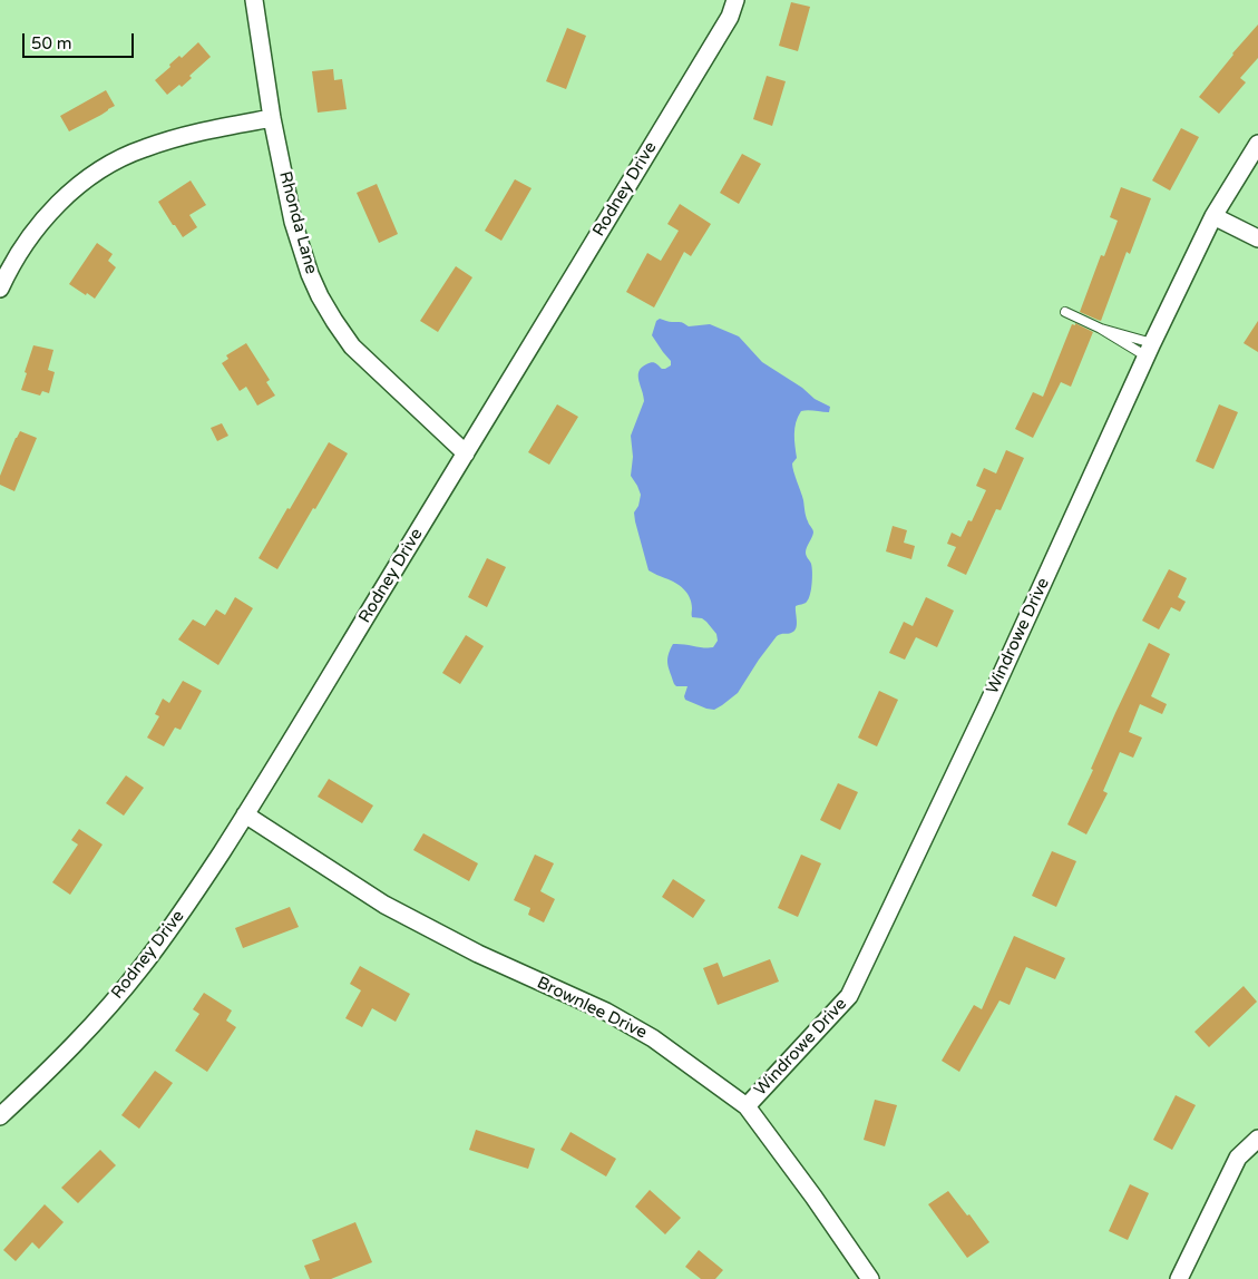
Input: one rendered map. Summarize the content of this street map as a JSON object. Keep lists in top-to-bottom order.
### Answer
{
  "streets": {
    "street": [
      "Rodney Drive",
      "Rhonda Lane",
      "Windrowe Drive",
      "Brownlee Drive"
    ]
  },
  "crossings": [
    ["Rodney Drive", "Rhonda Lane"],
    ["Rodney Drive", "Brownlee Drive"],
    ["Windrowe Drive", "Brownlee Drive"]
  ],
  "scale_bar": "50 m"
}
